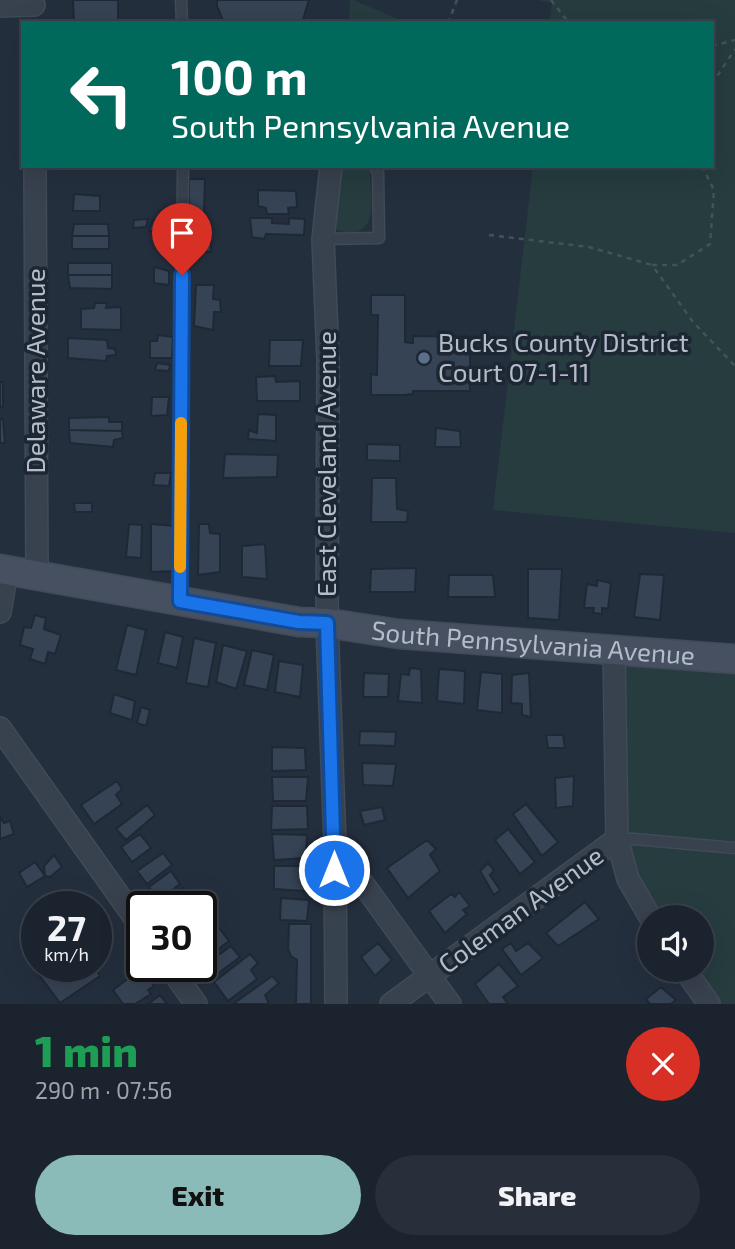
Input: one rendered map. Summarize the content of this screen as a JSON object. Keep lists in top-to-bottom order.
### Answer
{
  "streets": {
    "main road": ["South Pennsylvania Avenue"],
    "street": ["Delaware Avenue", "East Cleveland Avenue", "Coleman Avenue"]
  },
  "crossings": [
    ["Delaware Avenue", "South Pennsylvania Avenue"],
    ["East Cleveland Avenue", "South Pennsylvania Avenue"]
  ],
  "places": ["Bucks County District Court 07-1-11"],
  "page": {
    "turn": ["100 m", "South Pennsylvania Avenue"],
    "speed": "27 km/h",
    "limit": "30",
    "heading": ["1 min", "290 m · 07:56"],
    "buttons": ["Exit", "Share"]
  }
}
